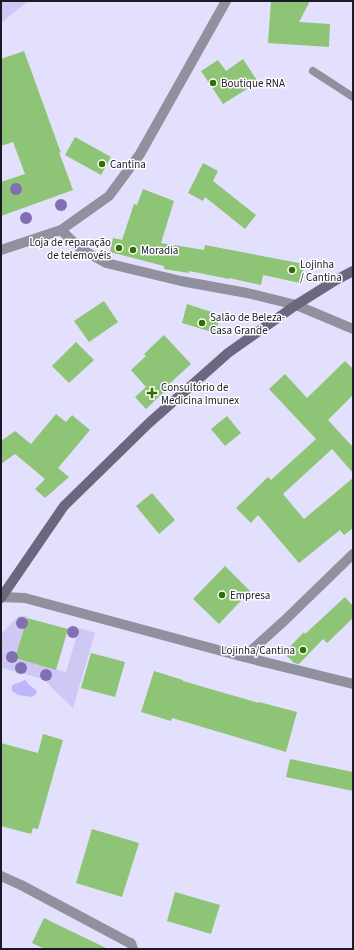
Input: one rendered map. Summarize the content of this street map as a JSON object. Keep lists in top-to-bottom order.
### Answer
{
  "places": {
    "other": [
      "Boutique RNA",
      "Cantina",
      "Loja de reparação de telemovéis",
      "Moradia",
      "Lojinha / Cantina",
      "Salão de Beleza- Casa Grande",
      "Empresa",
      "Lojinha/Cantina"
    ],
    "health": ["Consultório de Medicina Imunex"]
  }
}
